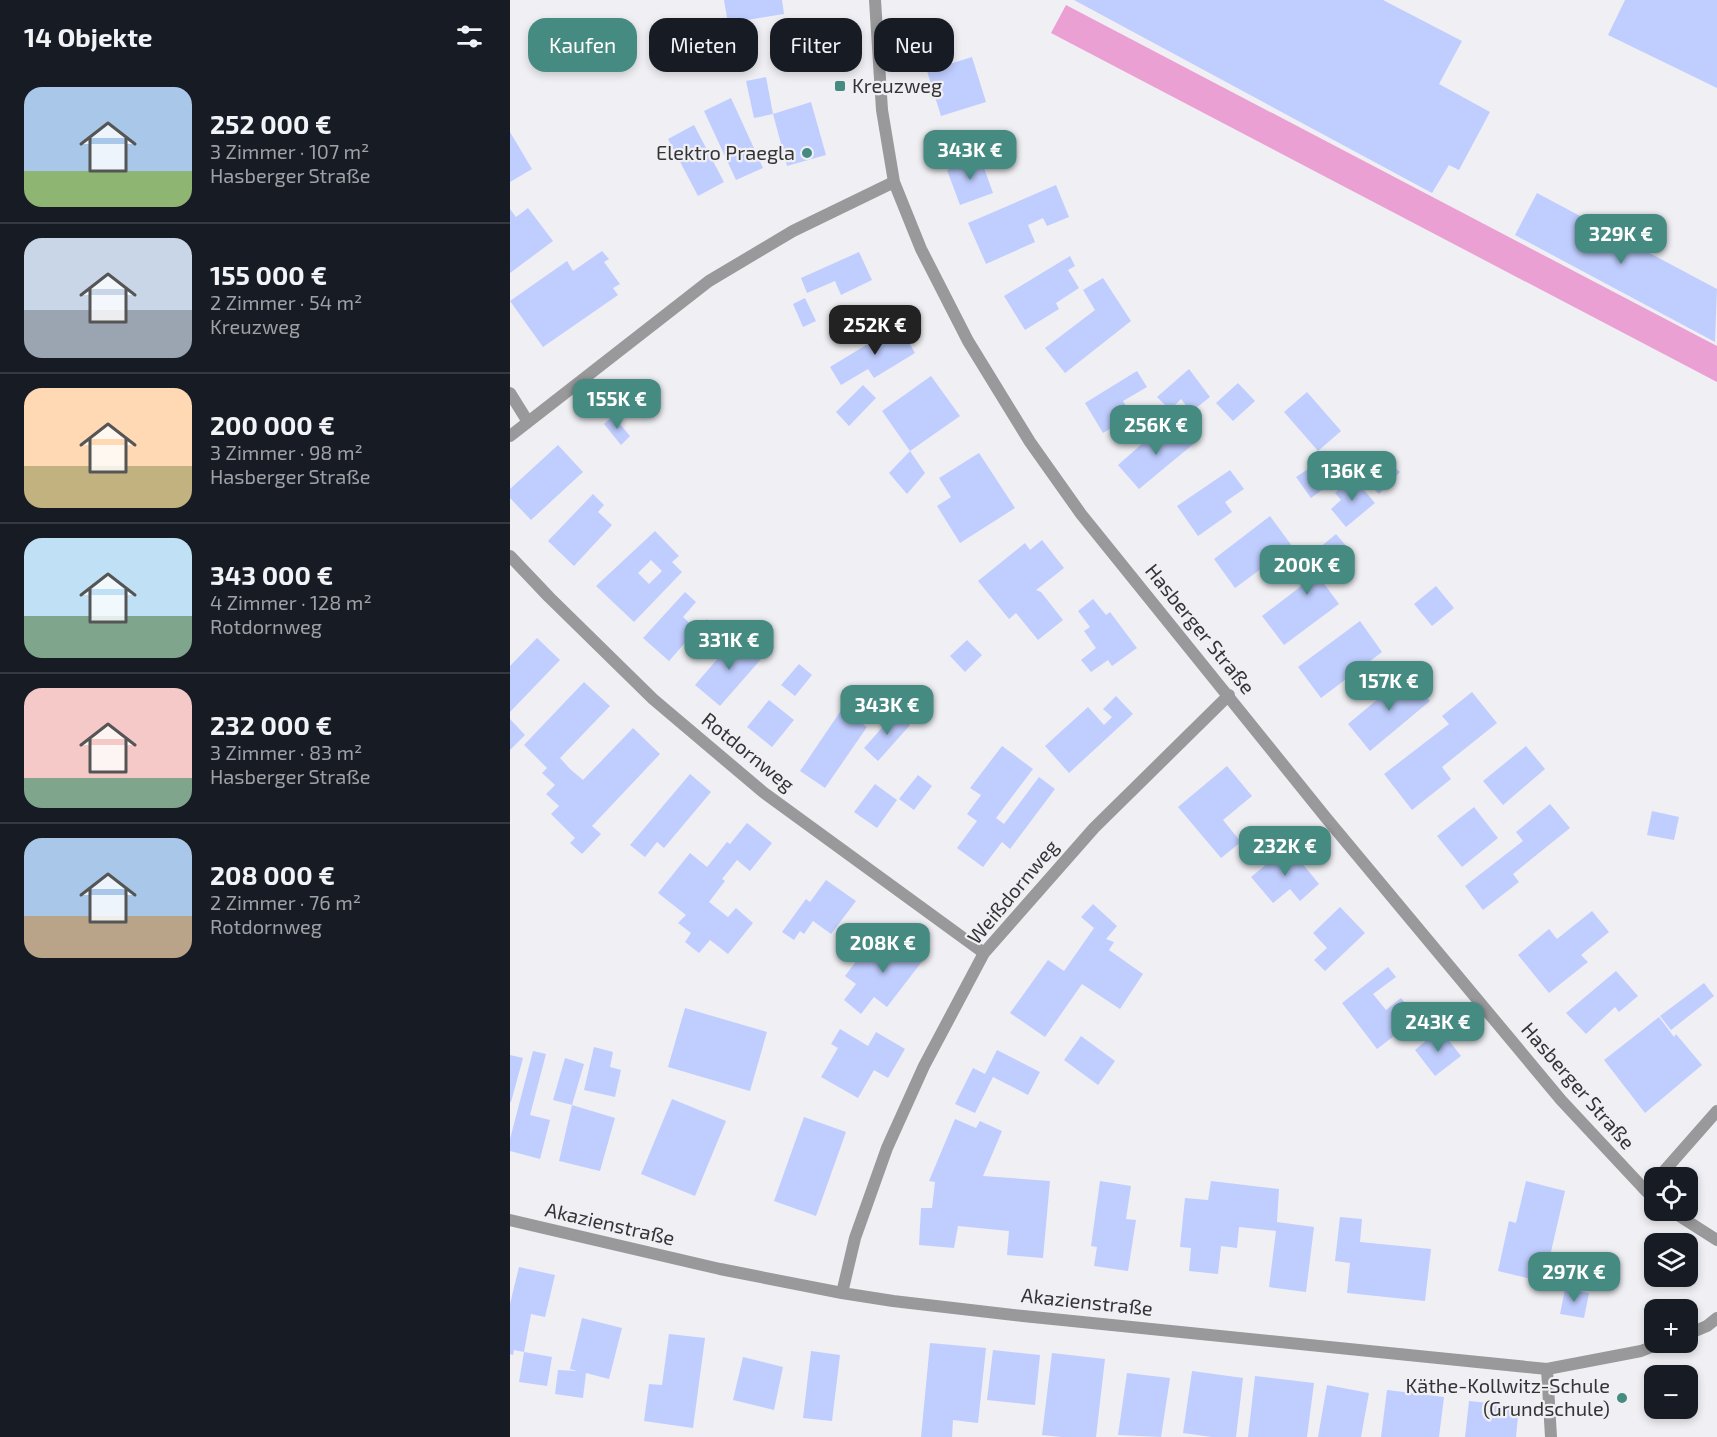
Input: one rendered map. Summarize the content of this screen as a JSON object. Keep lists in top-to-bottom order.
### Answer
{
  "streets": {
    "street": [
      "Hasberger Straße",
      "Rotdornweg",
      "Weißdornweg",
      "Akazienstraße"
    ]
  },
  "crossings": [
    ["Hasberger Straße", "Weißdornweg"],
    ["Rotdornweg", "Weißdornweg"],
    ["Weißdornweg", "Akazienstraße"]
  ],
  "places": {
    "transit": ["Kreuzweg"],
    "other": ["Elektro Praegla", "Käthe-Kollwitz-Schule (Grundschule)"]
  },
  "page": {
    "heading": "14 Objekte",
    "chip": [
      "Kaufen",
      "Mieten",
      "Filter",
      "Neu"
    ],
    "list": [
      {
        "name": "252 000 €",
        "note": "3 Zimmer · 107 m² · Hasberger Straße"
      },
      {
        "name": "155 000 €",
        "note": "2 Zimmer · 54 m² · Kreuzweg"
      },
      {
        "name": "200 000 €",
        "note": "3 Zimmer · 98 m² · Hasberger Straße"
      },
      {
        "name": "343 000 €",
        "note": "4 Zimmer · 128 m² · Rotdornweg"
      },
      {
        "name": "232 000 €",
        "note": "3 Zimmer · 83 m² · Hasberger Straße"
      },
      {
        "name": "208 000 €",
        "note": "2 Zimmer · 76 m² · Rotdornweg"
      }
    ],
    "price": [
      "343K €",
      "329K €",
      "252K €",
      "155K €",
      "256K €",
      "136K €",
      "200K €",
      "331K €",
      "157K €",
      "343K €",
      "232K €",
      "208K €",
      "243K €",
      "297K €"
    ],
    "map_buttons": ["+", "−"]
  }
}
